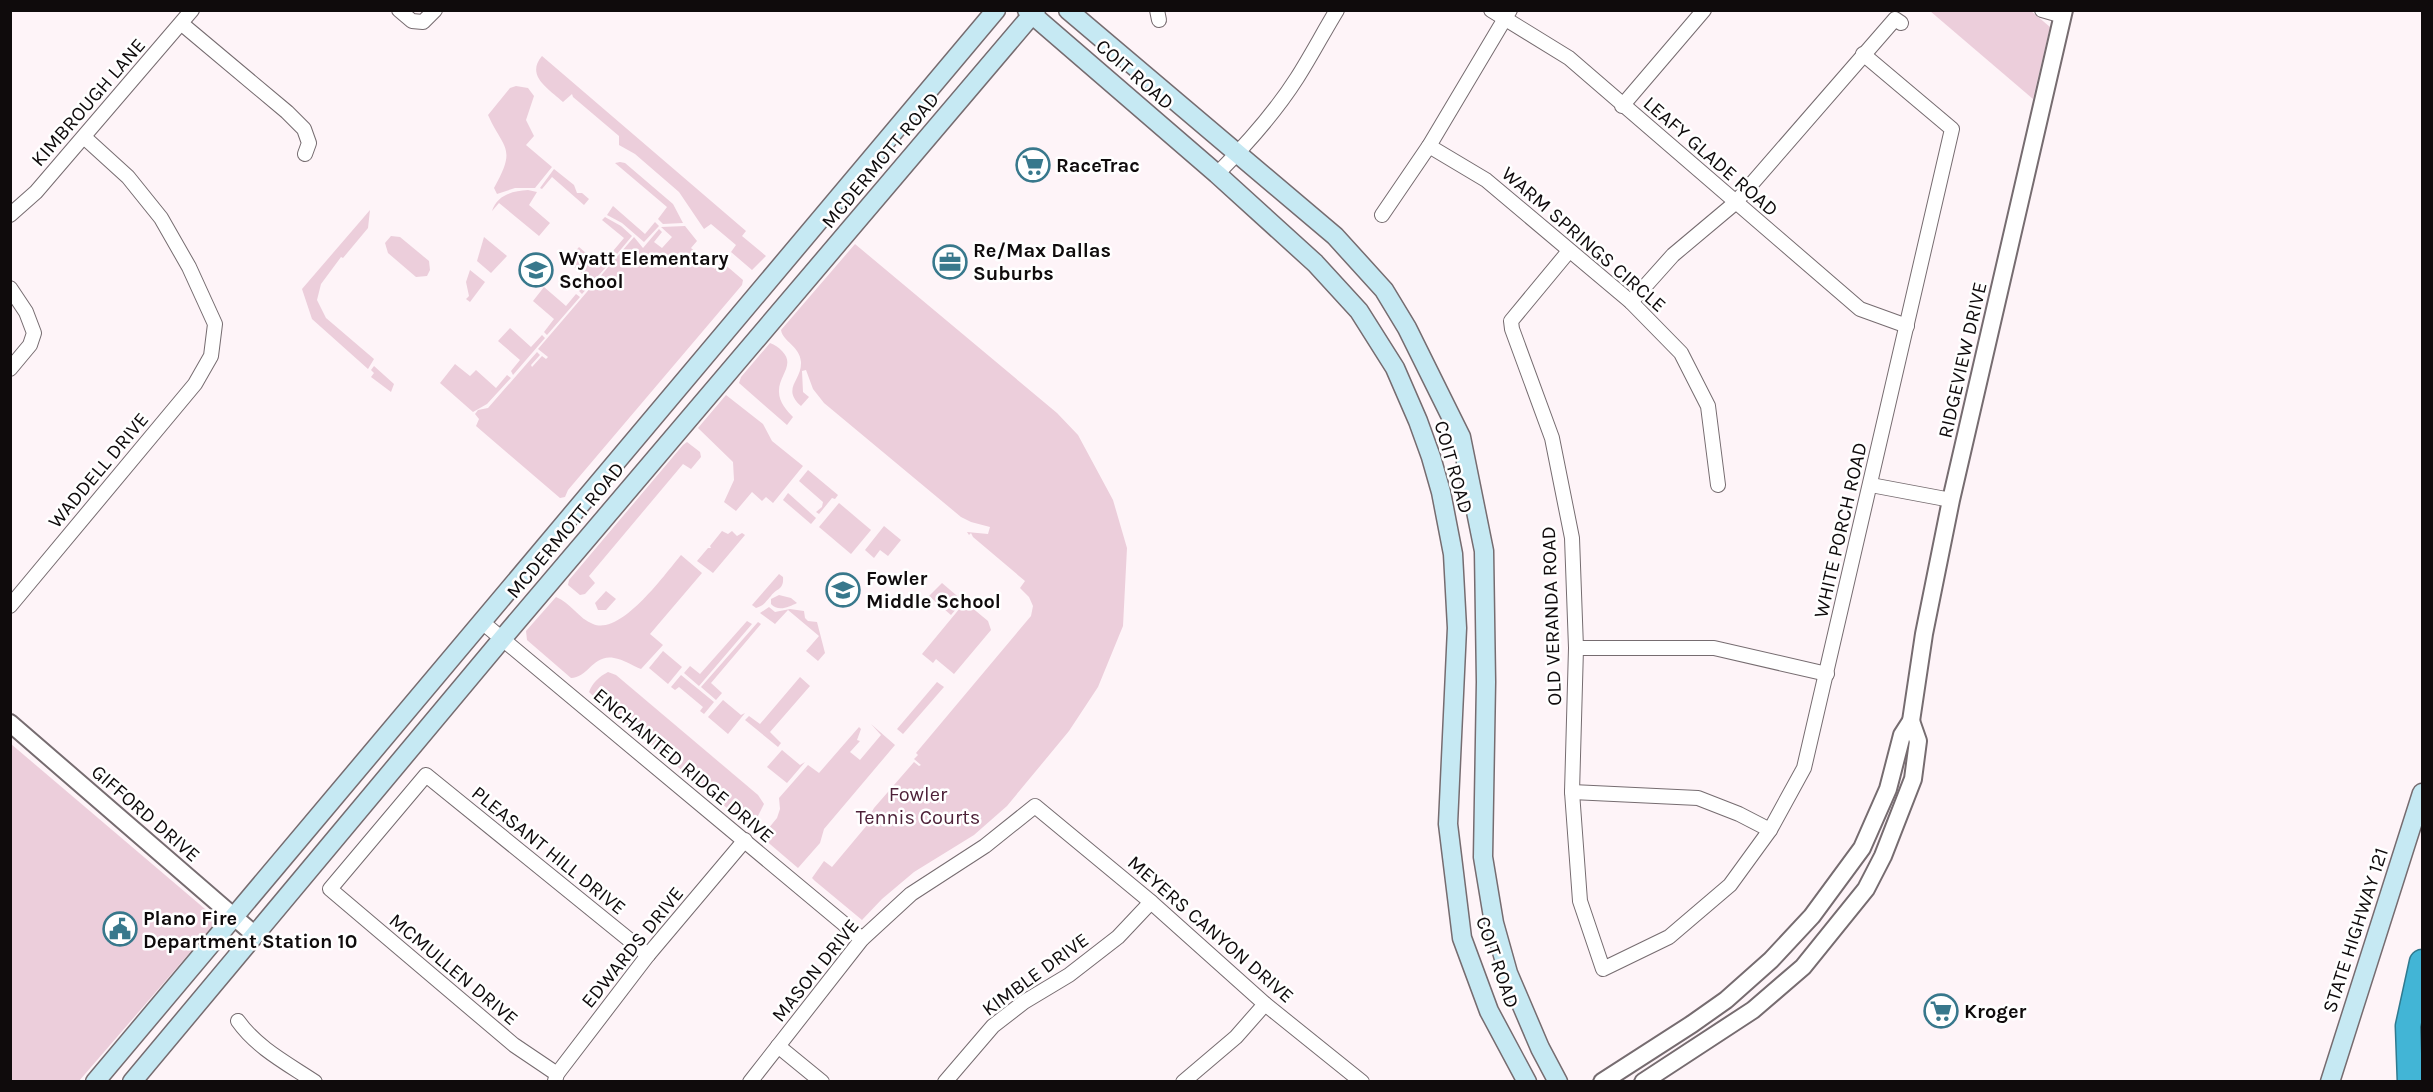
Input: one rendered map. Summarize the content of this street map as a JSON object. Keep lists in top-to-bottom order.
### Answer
{
  "streets": {
    "main road": ["COIT ROAD", "MCDERMOTT ROAD", "STATE HIGHWAY 121"],
    "street": [
      "KIMBROUGH LANE",
      "LEAFY GLADE ROAD",
      "WARM SPRINGS CIRCLE",
      "RIDGEVIEW DRIVE",
      "WADDELL DRIVE",
      "WHITE PORCH ROAD",
      "OLD VERANDA ROAD",
      "ENCHANTED RIDGE DRIVE",
      "GIFFORD DRIVE",
      "PLEASANT HILL DRIVE",
      "MEYERS CANYON DRIVE",
      "EDWARDS DRIVE",
      "MCMULLEN DRIVE",
      "MASON DRIVE",
      "KIMBLE DRIVE"
    ]
  },
  "crossings": [
    ["COIT ROAD", "MCDERMOTT ROAD"],
    ["KIMBROUGH LANE", "WADDELL DRIVE"],
    ["LEAFY GLADE ROAD", "WHITE PORCH ROAD"],
    ["MCDERMOTT ROAD", "ENCHANTED RIDGE DRIVE"],
    ["MCDERMOTT ROAD", "GIFFORD DRIVE"],
    ["WARM SPRINGS CIRCLE", "OLD VERANDA ROAD"],
    ["WHITE PORCH ROAD", "OLD VERANDA ROAD"],
    ["ENCHANTED RIDGE DRIVE", "EDWARDS DRIVE"],
    ["ENCHANTED RIDGE DRIVE", "MASON DRIVE"],
    ["PLEASANT HILL DRIVE", "EDWARDS DRIVE"],
    ["PLEASANT HILL DRIVE", "MCMULLEN DRIVE"],
    ["MEYERS CANYON DRIVE", "MASON DRIVE"],
    ["MEYERS CANYON DRIVE", "KIMBLE DRIVE"],
    ["EDWARDS DRIVE", "MCMULLEN DRIVE"]
  ],
  "parks": ["Fowler Tennis Courts"],
  "places": {
    "supermarket": ["RaceTrac", "Kroger"],
    "office": ["Re/Max Dallas Suburbs"],
    "school or university": ["Wyatt Elementary School", "Fowler Middle School"],
    "public building": ["Plano Fire Department Station 10"]
  }
}
